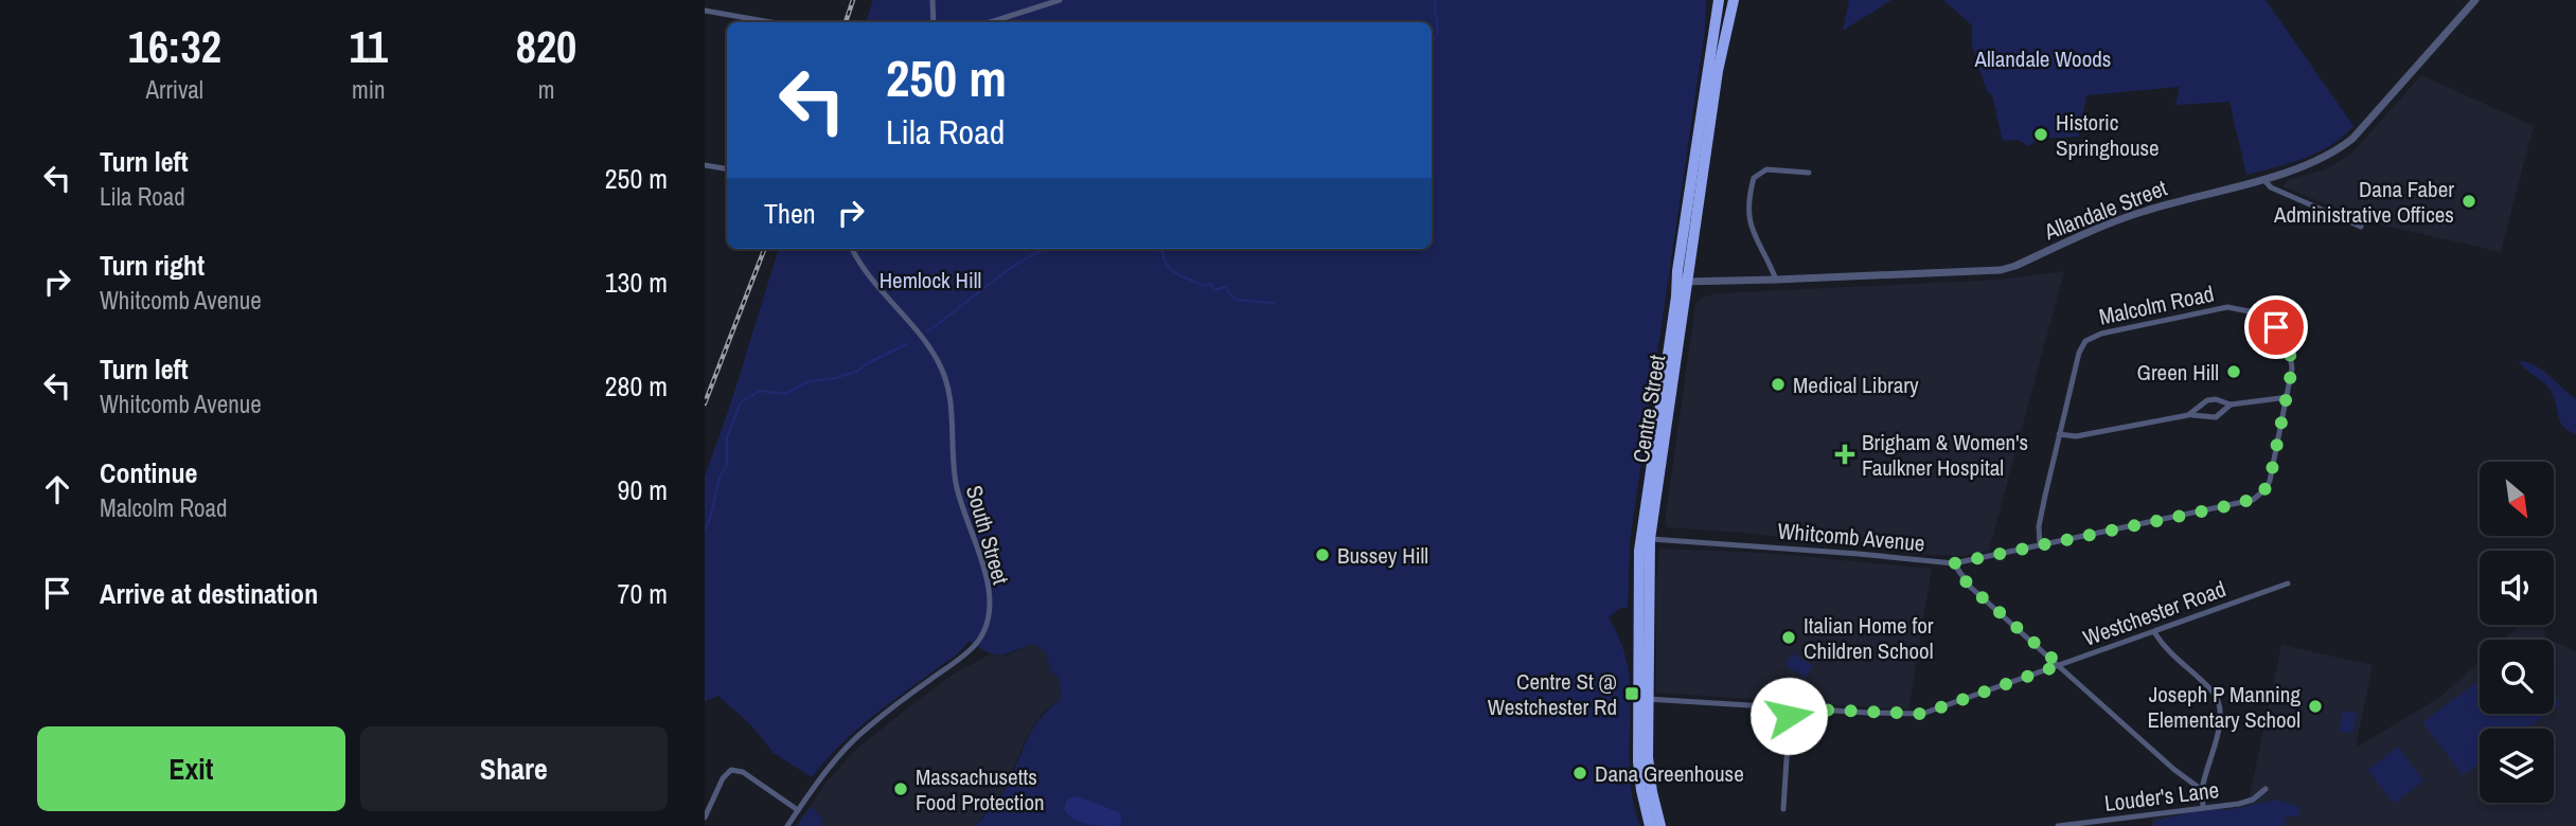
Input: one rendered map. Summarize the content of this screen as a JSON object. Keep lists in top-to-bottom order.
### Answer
{
  "streets": {
    "highway": ["Centre Street"],
    "street": [
      "Allandale Street",
      "Malcolm Road",
      "South Street",
      "Whitcomb Avenue",
      "Westchester Road",
      "Louder's Lane"
    ]
  },
  "crossings": [
    ["Allandale Street", "Centre Street"],
    ["Malcolm Road", "Whitcomb Avenue"],
    ["Centre Street", "Whitcomb Avenue"],
    ["Centre Street", "Westchester Road"]
  ],
  "parks": ["Allandale Woods", "Hemlock Hill"],
  "places": {
    "other": [
      "Historic Springhouse",
      "Dana Faber Administrative Offices",
      "Green Hill",
      "Medical Library",
      "Bussey Hill",
      "Italian Home for Children School",
      "Joseph P Manning Elementary School",
      "Dana Greenhouse",
      "Massachusetts Food Protection"
    ],
    "health": ["Brigham & Women's Faulkner Hospital"],
    "transit": ["Centre St @ Westchester Rd"]
  },
  "north": "bottom right",
  "page": {
    "eta": [
      "16:32",
      "Arrival",
      "11",
      "min",
      "820",
      "m"
    ],
    "turn": ["250 m", "Lila Road"],
    "list": [
      {
        "name": "Turn left",
        "note": "Lila Road",
        "value": "250 m"
      },
      {
        "name": "Turn right",
        "note": "Whitcomb Avenue",
        "value": "130 m"
      },
      {
        "name": "Turn left",
        "note": "Whitcomb Avenue",
        "value": "280 m"
      },
      {
        "name": "Continue",
        "note": "Malcolm Road",
        "value": "90 m"
      },
      {
        "name": "Arrive at destination",
        "value": "70 m"
      }
    ],
    "then": "Then",
    "buttons": ["Exit", "Share"]
  }
}
